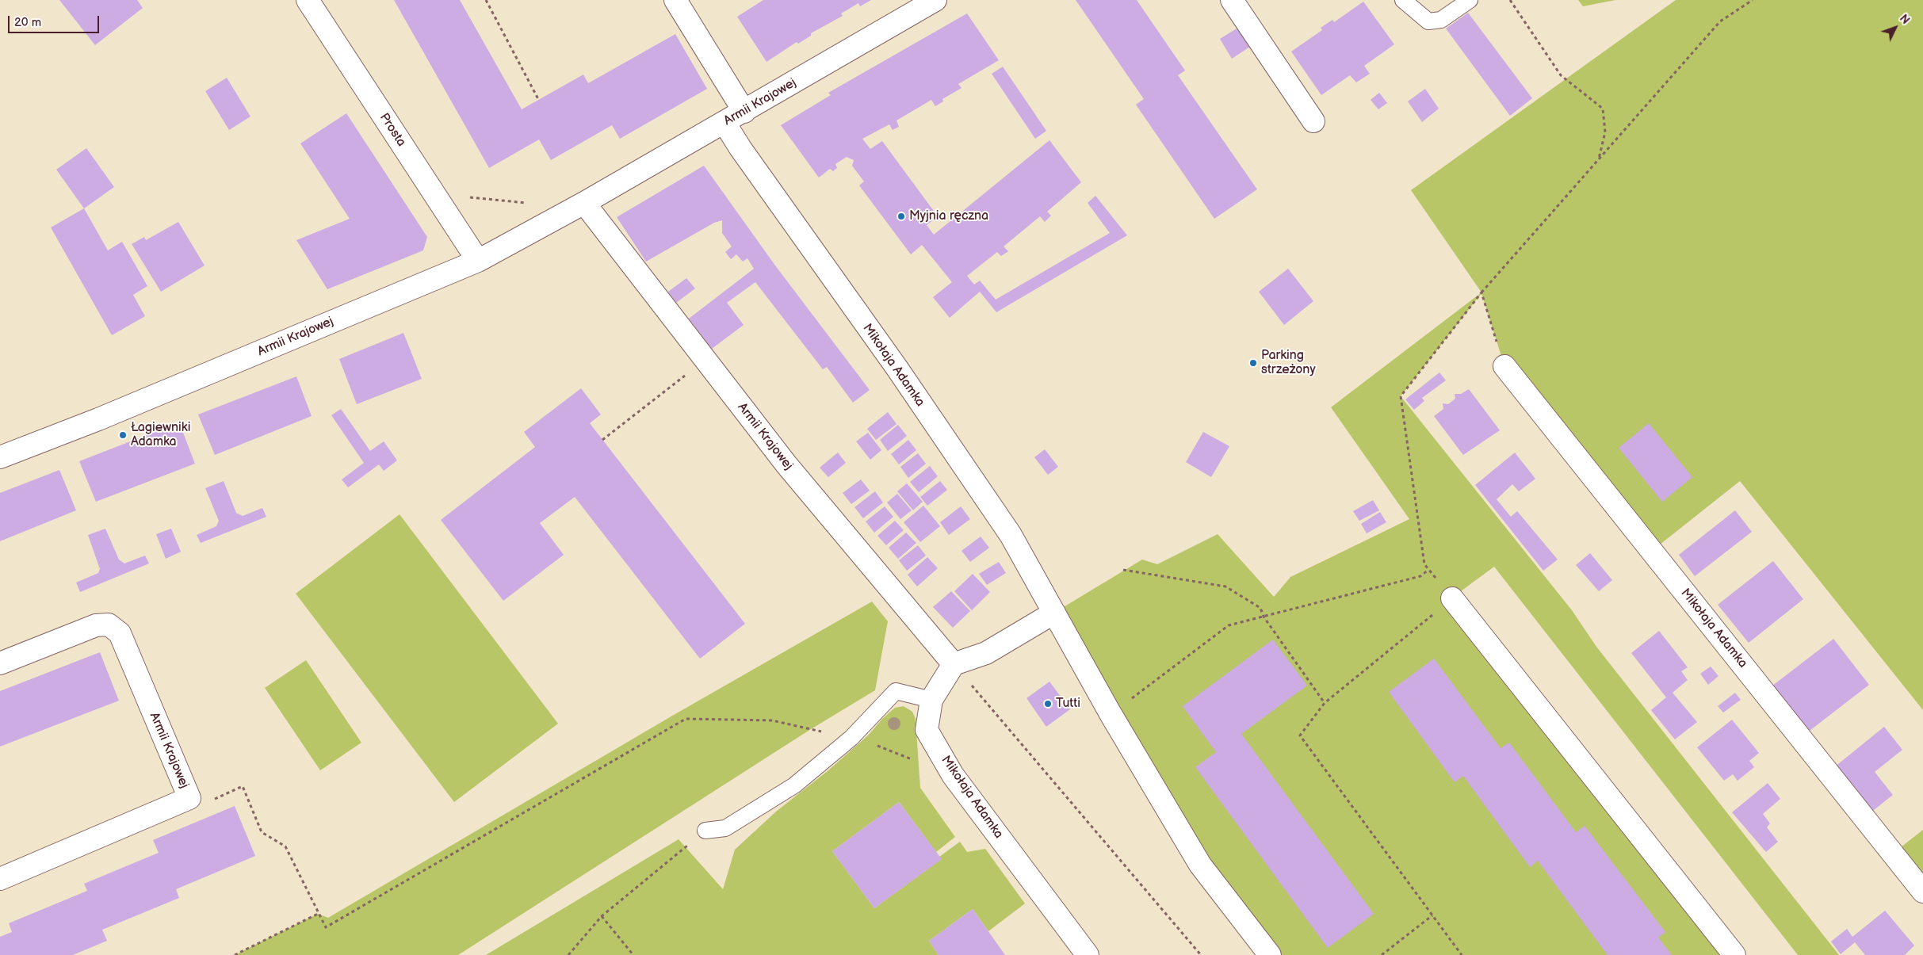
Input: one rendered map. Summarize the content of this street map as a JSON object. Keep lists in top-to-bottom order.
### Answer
{
  "streets": {
    "street": ["Armii Krajowej", "Prosta", "Mikołaja Adamka"]
  },
  "crossings": [
    ["Armii Krajowej", "Prosta"],
    ["Armii Krajowej", "Mikołaja Adamka"]
  ],
  "places": [
    "Myjnia ręczna",
    "Parking strzeżony",
    "Łagiewniki Adamka",
    "Tutti"
  ],
  "scale_bar": "20 m",
  "north": "top right"
}
